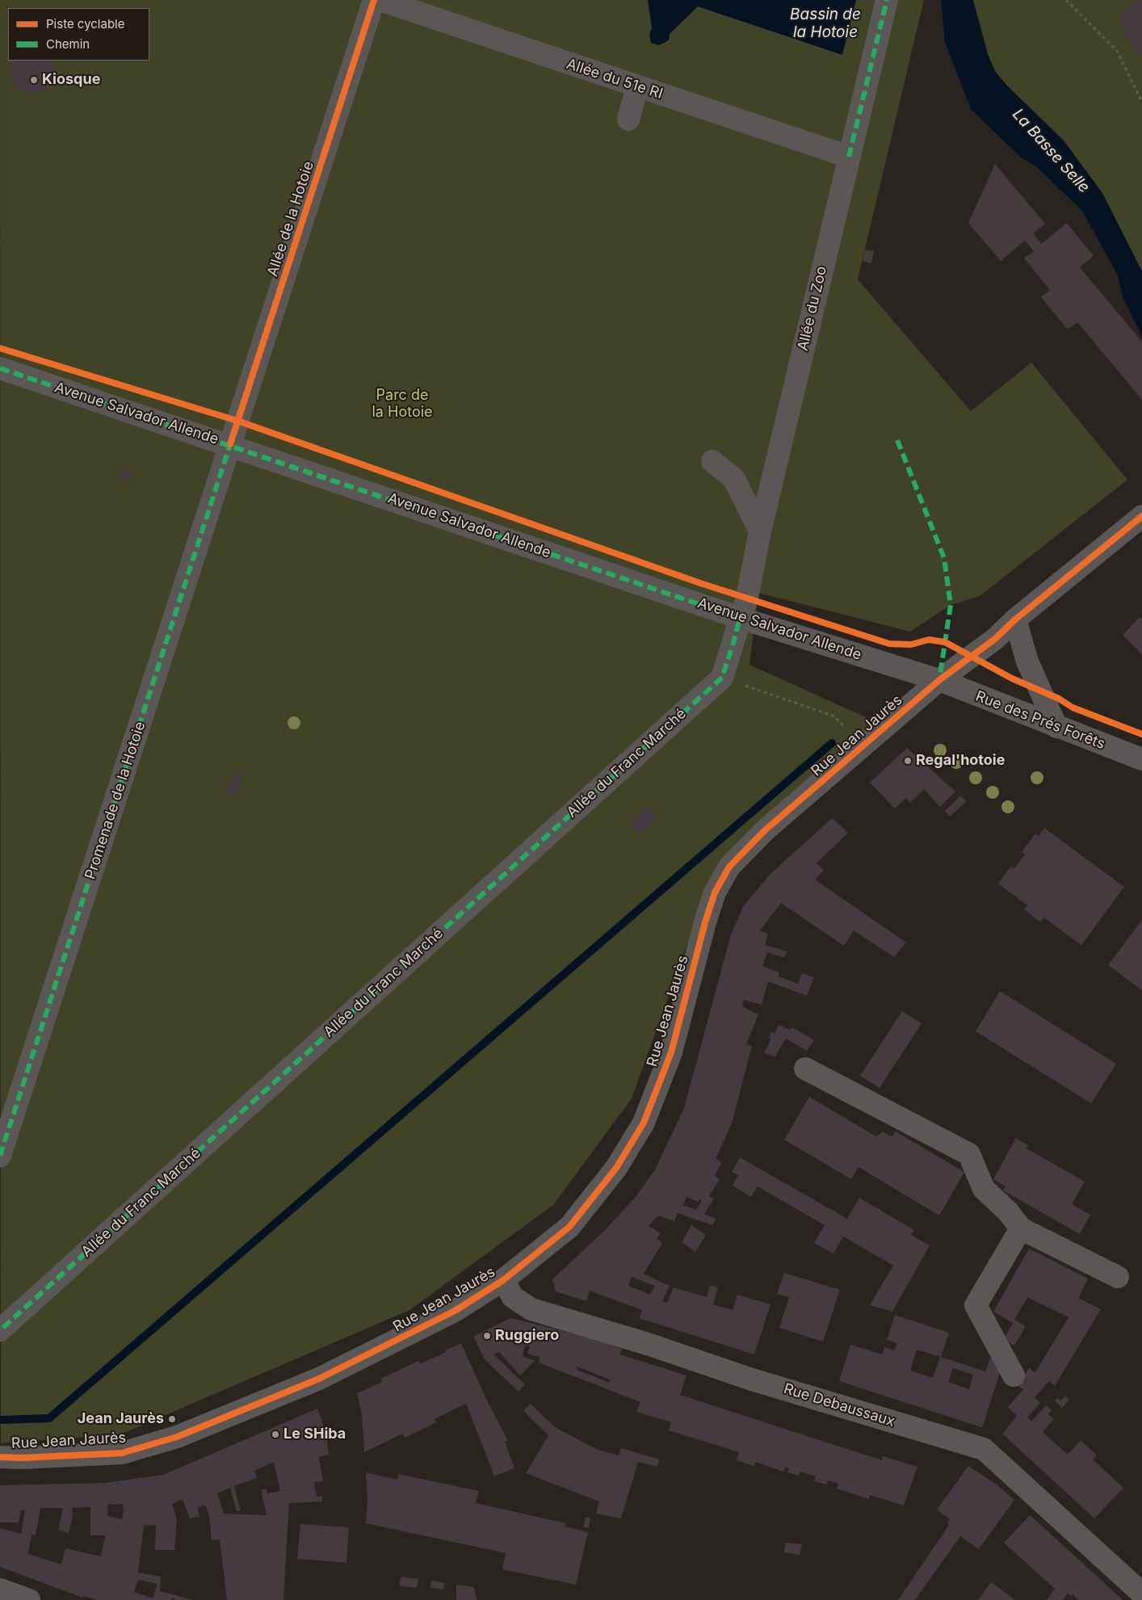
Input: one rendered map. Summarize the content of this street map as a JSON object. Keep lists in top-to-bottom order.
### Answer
{
  "streets": {
    "street": [
      "Allée du 51e RI",
      "Allée de la Hotoie",
      "Allée du Zoo",
      "Avenue Salvador Allende",
      "Rue des Prés Forêts",
      "Rue Jean Jaurès",
      "Allée du Franc Marché",
      "Promenade de la Hotoie",
      "Rue Debaussaux"
    ]
  },
  "crossings": [
    ["Allée du 51e RI", "Allée du Zoo"],
    ["Allée de la Hotoie", "Avenue Salvador Allende"],
    ["Allée de la Hotoie", "Promenade de la Hotoie"],
    ["Allée du Zoo", "Avenue Salvador Allende"],
    ["Allée du Zoo", "Allée du Franc Marché"],
    ["Avenue Salvador Allende", "Rue des Prés Forêts"],
    ["Avenue Salvador Allende", "Rue Jean Jaurès"],
    ["Avenue Salvador Allende", "Allée du Franc Marché"],
    ["Avenue Salvador Allende", "Promenade de la Hotoie"],
    ["Rue des Prés Forêts", "Rue Jean Jaurès"],
    ["Rue Jean Jaurès", "Rue Debaussaux"]
  ],
  "water": ["Bassin de la Hotoie", "La Basse Selle"],
  "parks": ["Parc de la Hotoie"],
  "places": [
    "Kiosque",
    "Regal'hotoie",
    "Ruggiero",
    "Jean Jaurès",
    "Le SHiba"
  ],
  "legend": ["Piste cyclable", "Chemin"]
}
